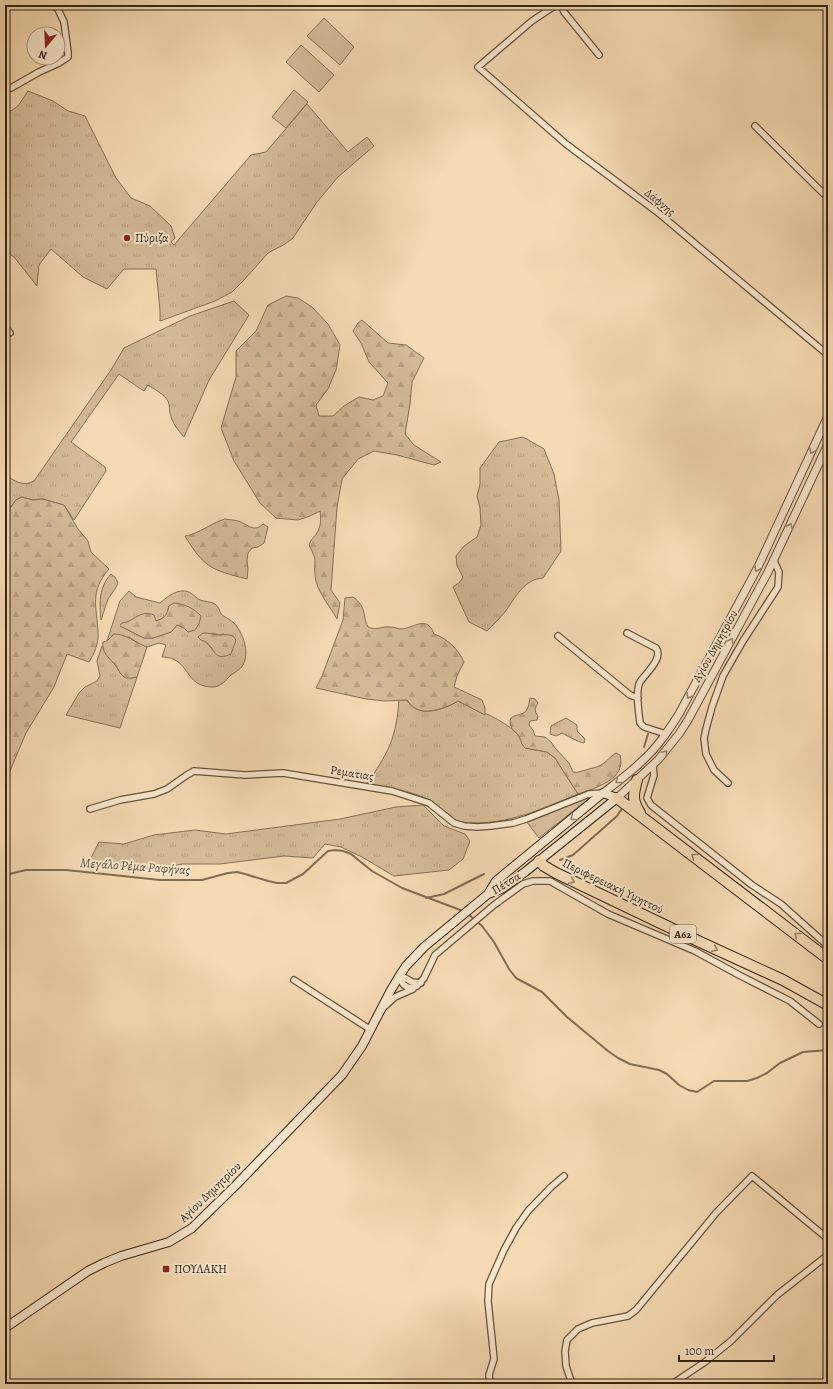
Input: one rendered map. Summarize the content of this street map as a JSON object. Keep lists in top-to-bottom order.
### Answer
{
  "streets": {
    "highway": ["Περιφερειακή Υμηττού", "Α62"],
    "main road": ["Αγίου Δημητρίου", "Πέτσα"],
    "street": ["Δάφνης", "Ρεματιας"]
  },
  "crossings": [
    ["Αγίου Δημητρίου", "Ρεματιας"],
    ["Αγίου Δημητρίου", "Πέτσα"],
    ["Ρεματιας", "Πέτσα"],
    ["Πέτσα", "Περιφερειακή Υμηττού"]
  ],
  "water": ["Μεγάλο Ρέμα Ραφήνας"],
  "places": {
    "other": ["Πύριζα"],
    "transit": ["ΠΟΥΛΑΚΗ"]
  },
  "scale_bar": "100 m",
  "north": "bottom"
}
